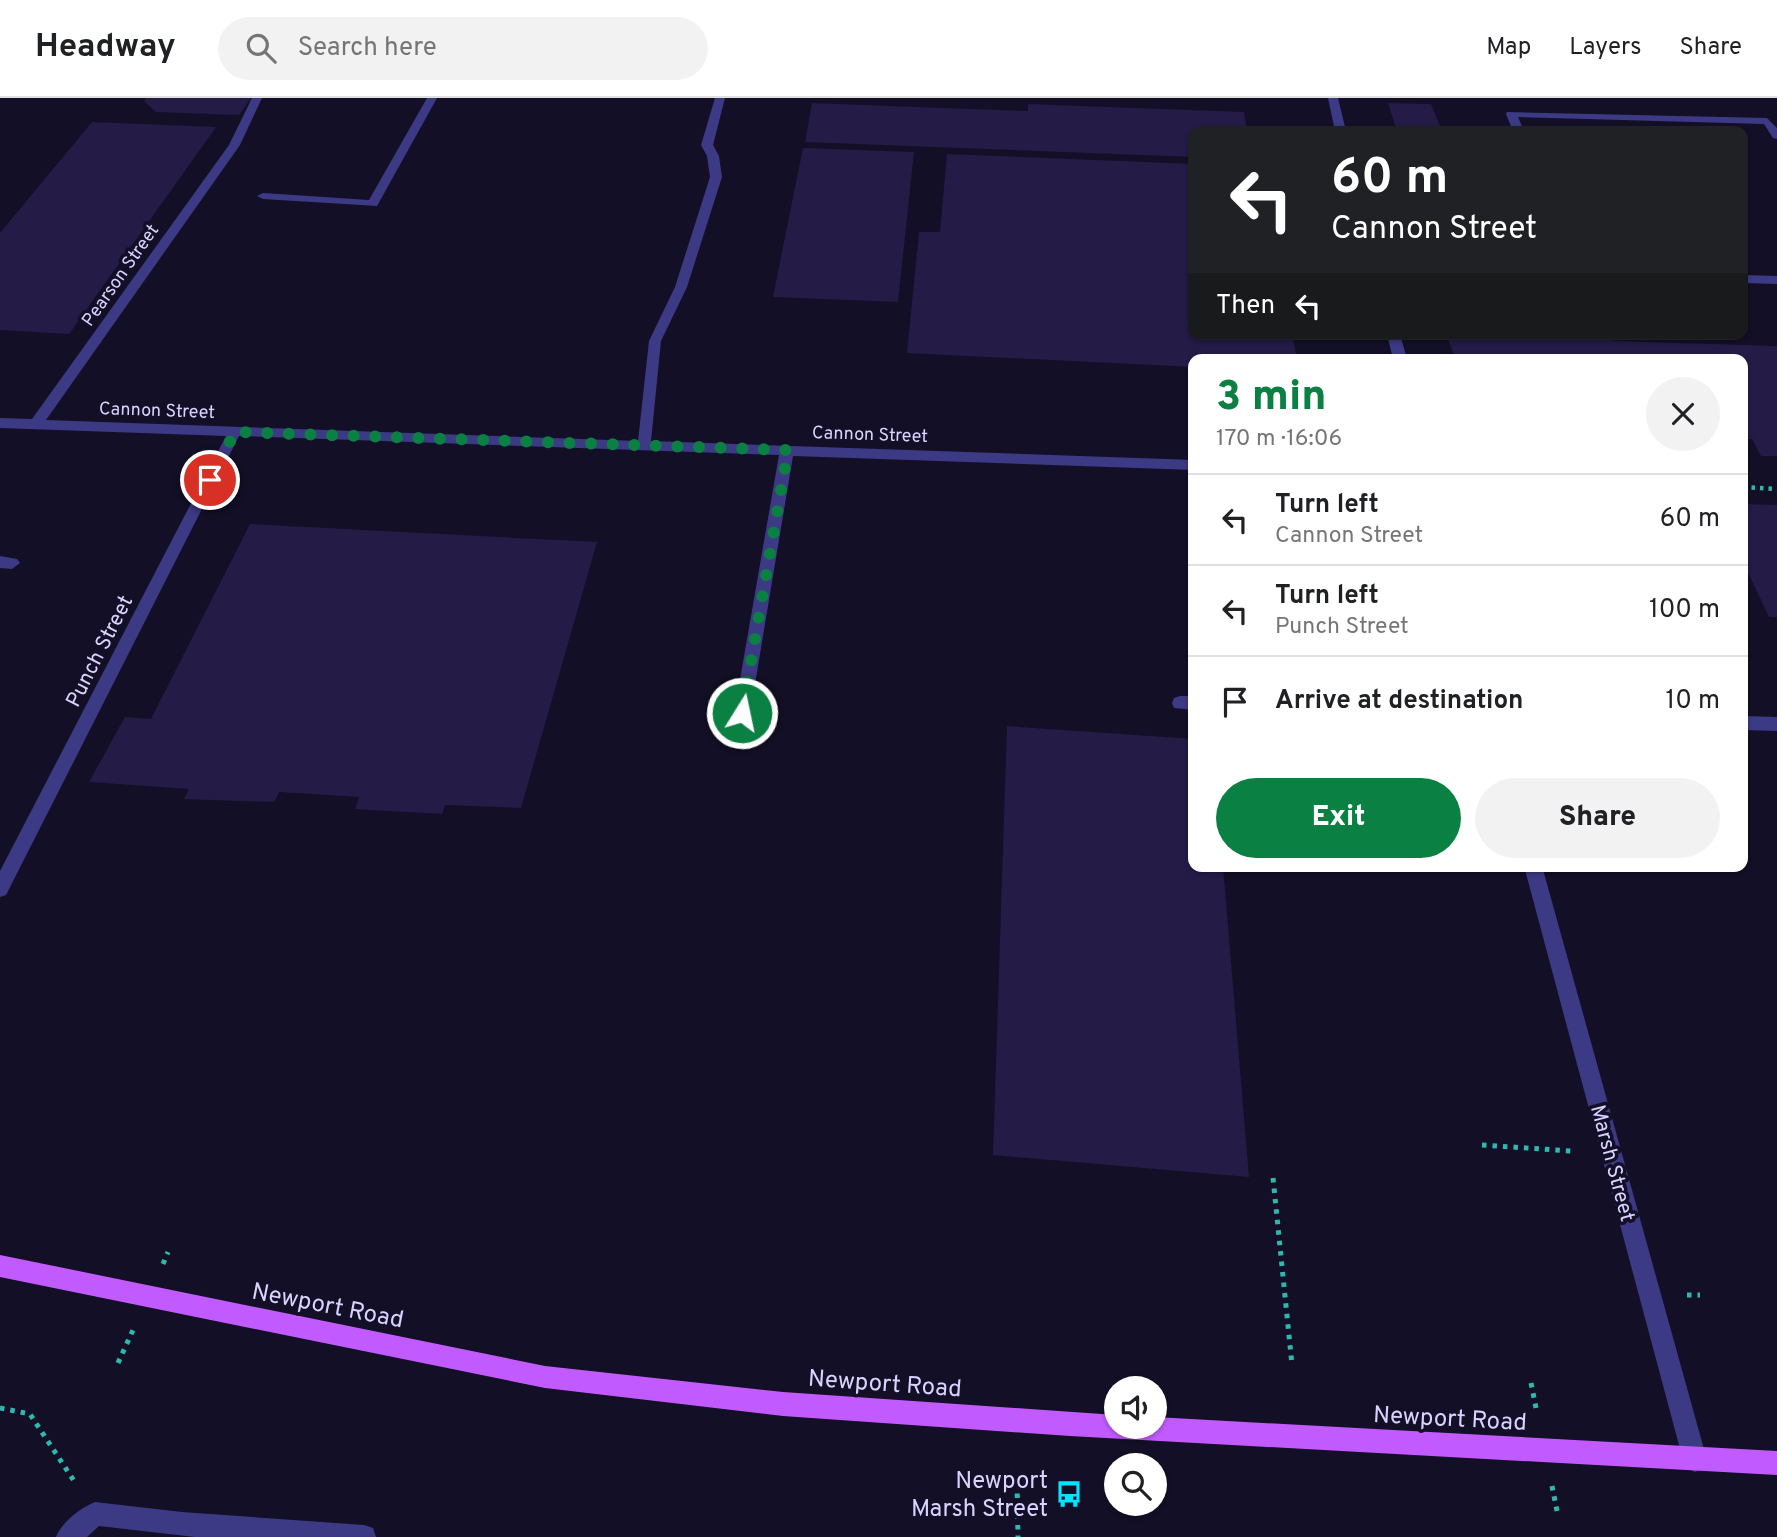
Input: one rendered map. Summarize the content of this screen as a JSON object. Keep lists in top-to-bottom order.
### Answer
{
  "streets": {
    "main road": ["Newport Road"],
    "street": [
      "Pearson Street",
      "Cannon Street",
      "Punch Street",
      "Marsh Street"
    ]
  },
  "crossings": [
    ["Pearson Street", "Cannon Street"],
    ["Cannon Street", "Punch Street"],
    ["Marsh Street", "Newport Road"]
  ],
  "places": {
    "bus stop": ["Newport Marsh Street"]
  },
  "page": {
    "header": "Headway",
    "search": "Search here",
    "nav": ["Map", "Layers", "Share"],
    "turn": ["60 m", "Cannon Street"],
    "then": "Then",
    "heading": ["3 min", "170 m · 16:06"],
    "list": [
      {
        "name": "Turn left",
        "note": "Cannon Street",
        "value": "60 m"
      },
      {
        "name": "Turn left",
        "note": "Punch Street",
        "value": "100 m"
      },
      {
        "name": "Arrive at destination",
        "value": "10 m"
      }
    ],
    "buttons": ["Exit", "Share"]
  }
}
